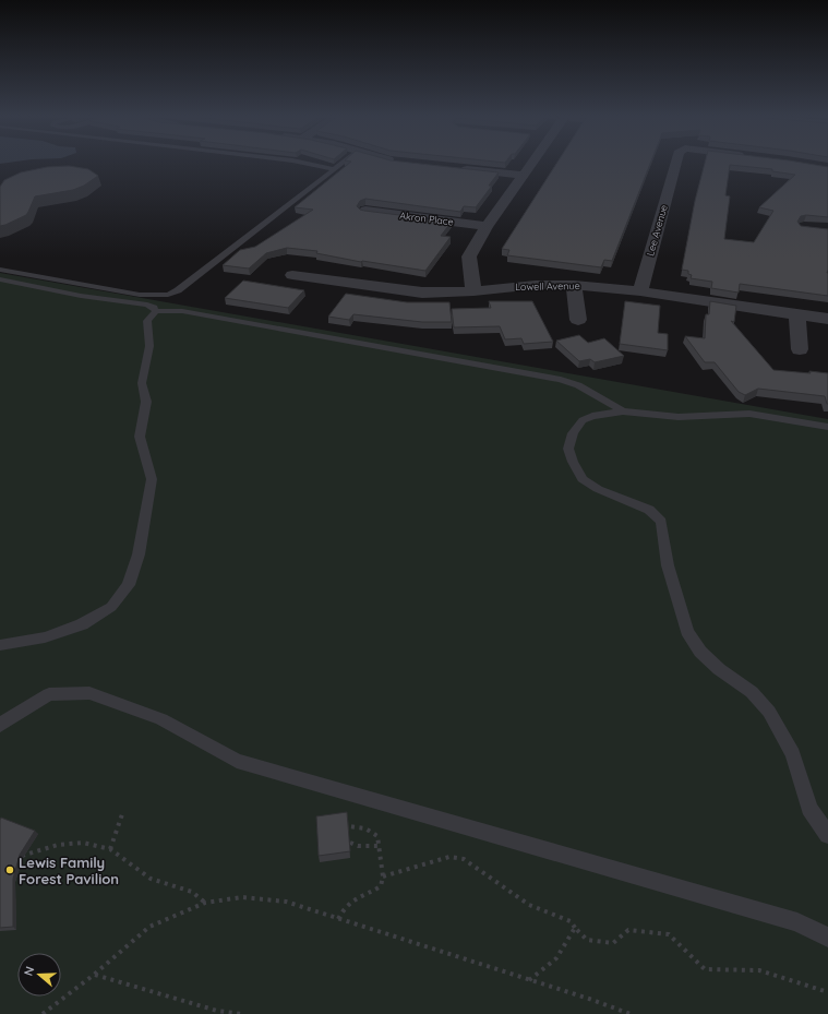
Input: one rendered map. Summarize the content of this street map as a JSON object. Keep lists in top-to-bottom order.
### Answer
{
  "streets": {
    "street": ["Akron Place", "Lee Avenue", "Lowell Avenue"]
  },
  "crossings": [
    ["Lee Avenue", "Lowell Avenue"]
  ],
  "places": ["Lewis Family Forest Pavilion"],
  "north": "left"
}
